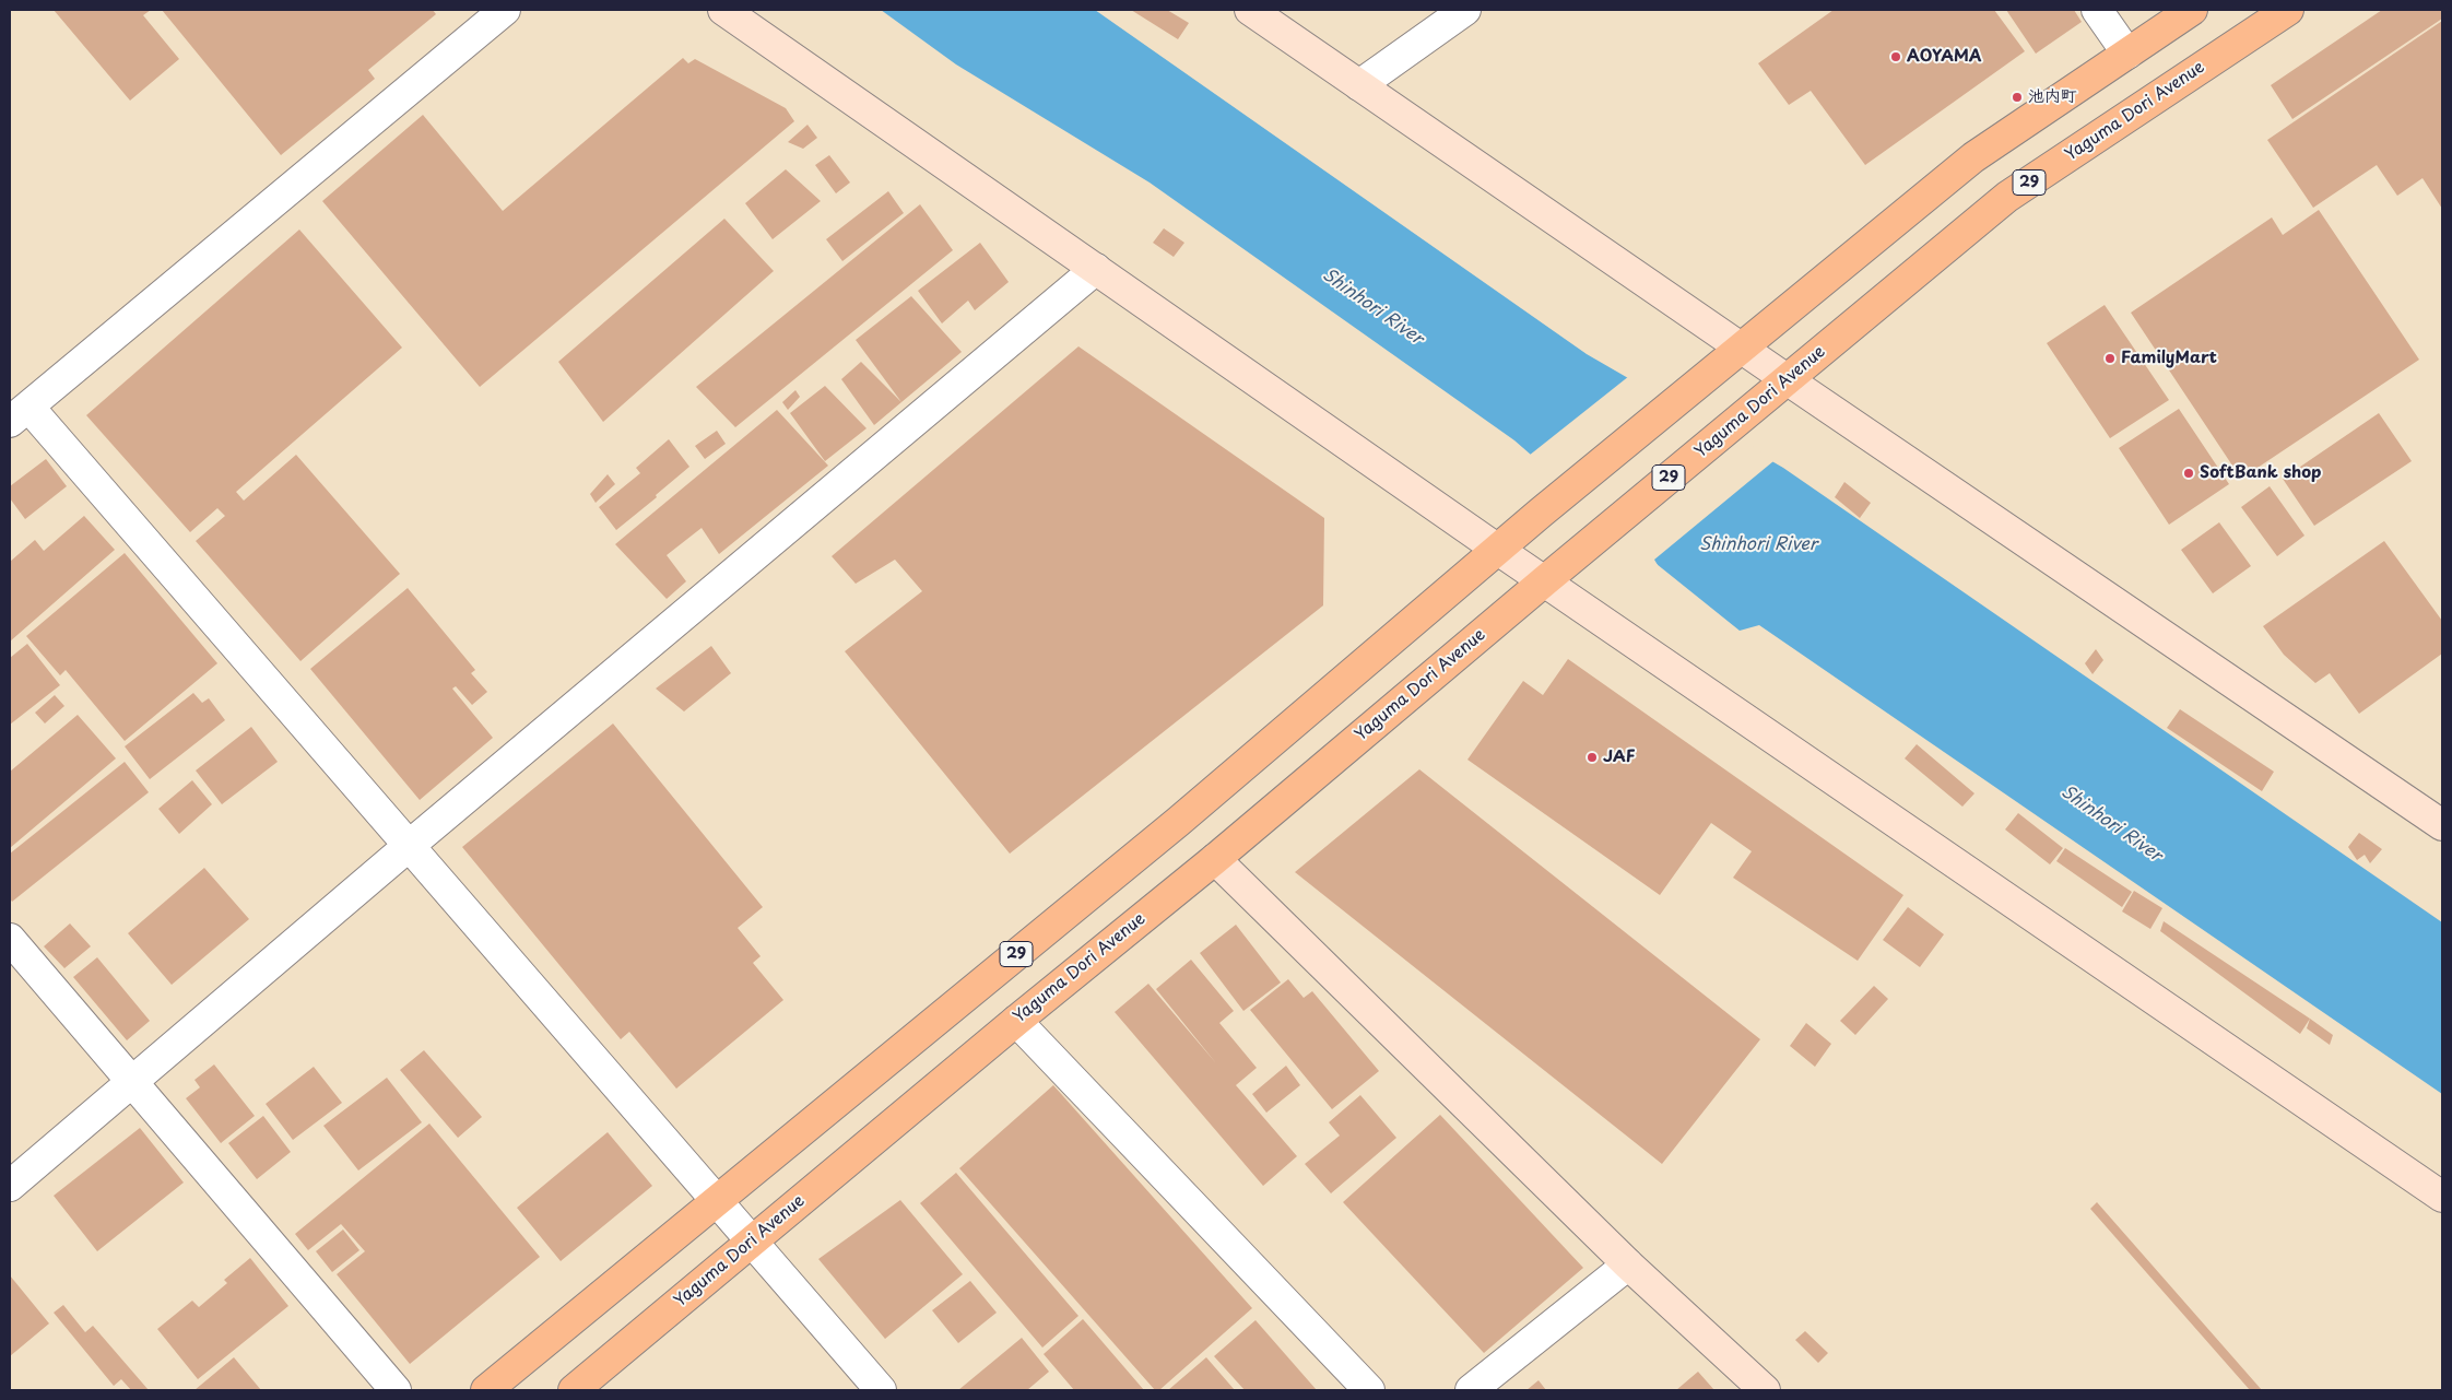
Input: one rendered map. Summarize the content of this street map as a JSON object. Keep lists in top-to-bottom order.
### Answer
{
  "streets": {
    "main road": ["Yaguma Dori Avenue", "29"]
  },
  "water": ["Shinhori River"],
  "places": [
    "AOYAMA",
    "池内町",
    "FamilyMart",
    "SoftBank shop",
    "JAF"
  ]
}
